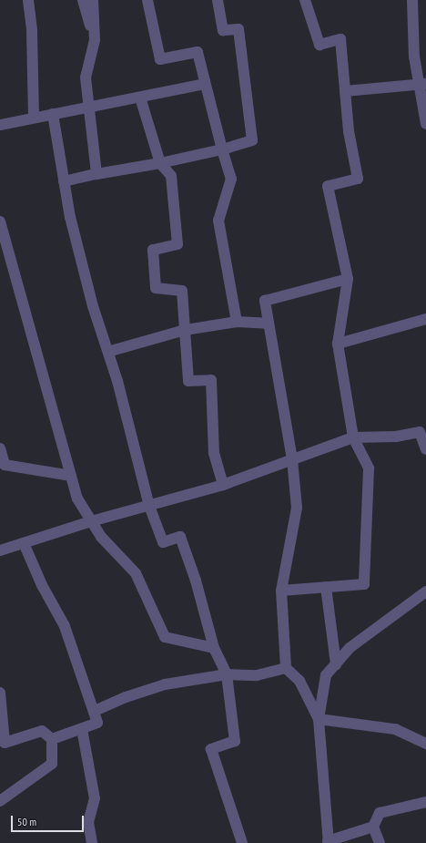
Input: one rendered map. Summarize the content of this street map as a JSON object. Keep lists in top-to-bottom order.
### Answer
{
  "scale_bar": "50 m"
}
